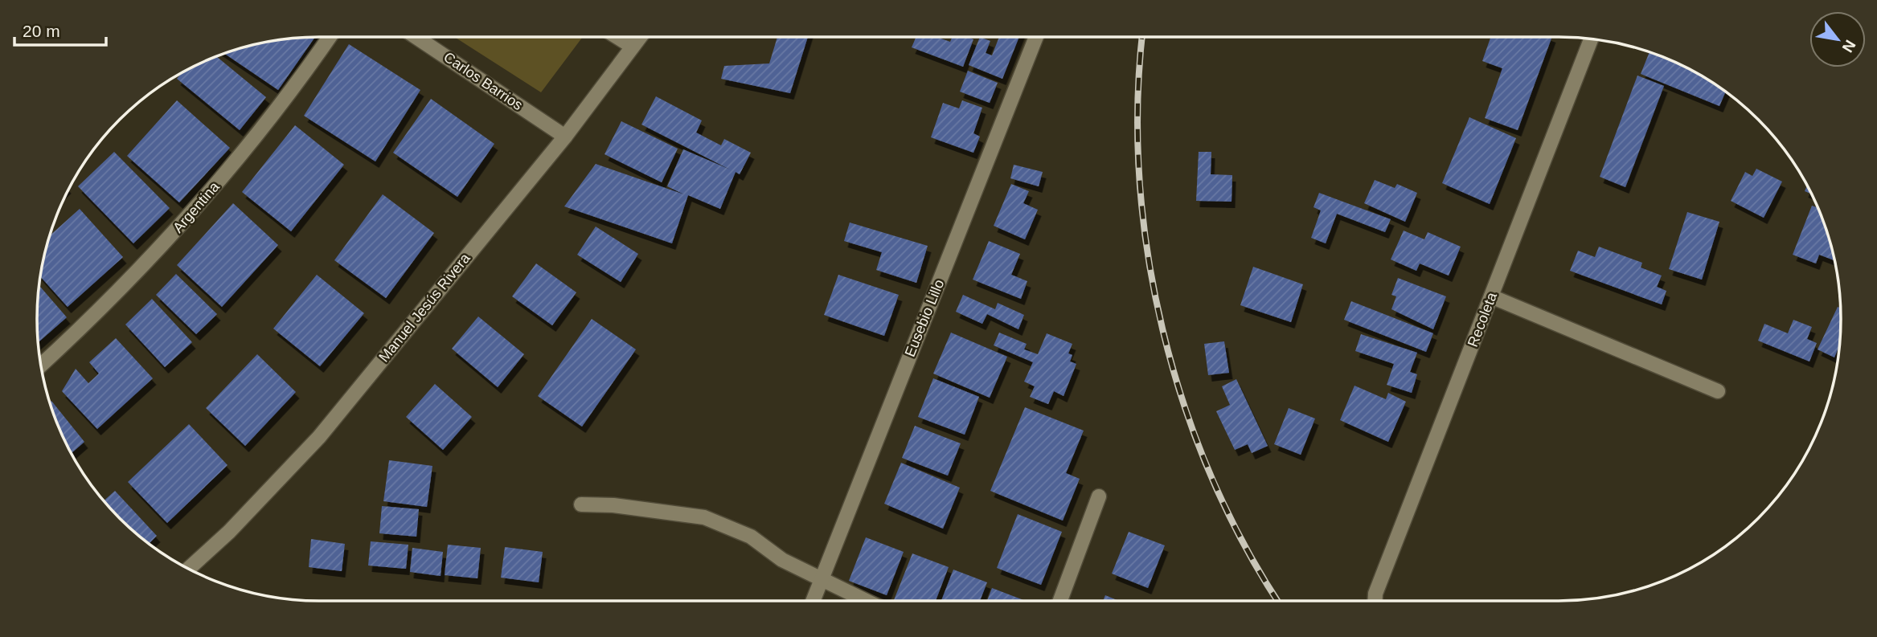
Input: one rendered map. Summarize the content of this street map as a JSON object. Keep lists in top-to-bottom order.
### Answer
{
  "streets": {
    "street": [
      "Carlos Barrios",
      "Argentina",
      "Manuel Jesús Rivera",
      "Eusebio Lillo",
      "Recoleta"
    ]
  },
  "crossings": [
    ["Carlos Barrios", "Manuel Jesús Rivera"]
  ],
  "scale_bar": "20 m",
  "north": "bottom right"
}
